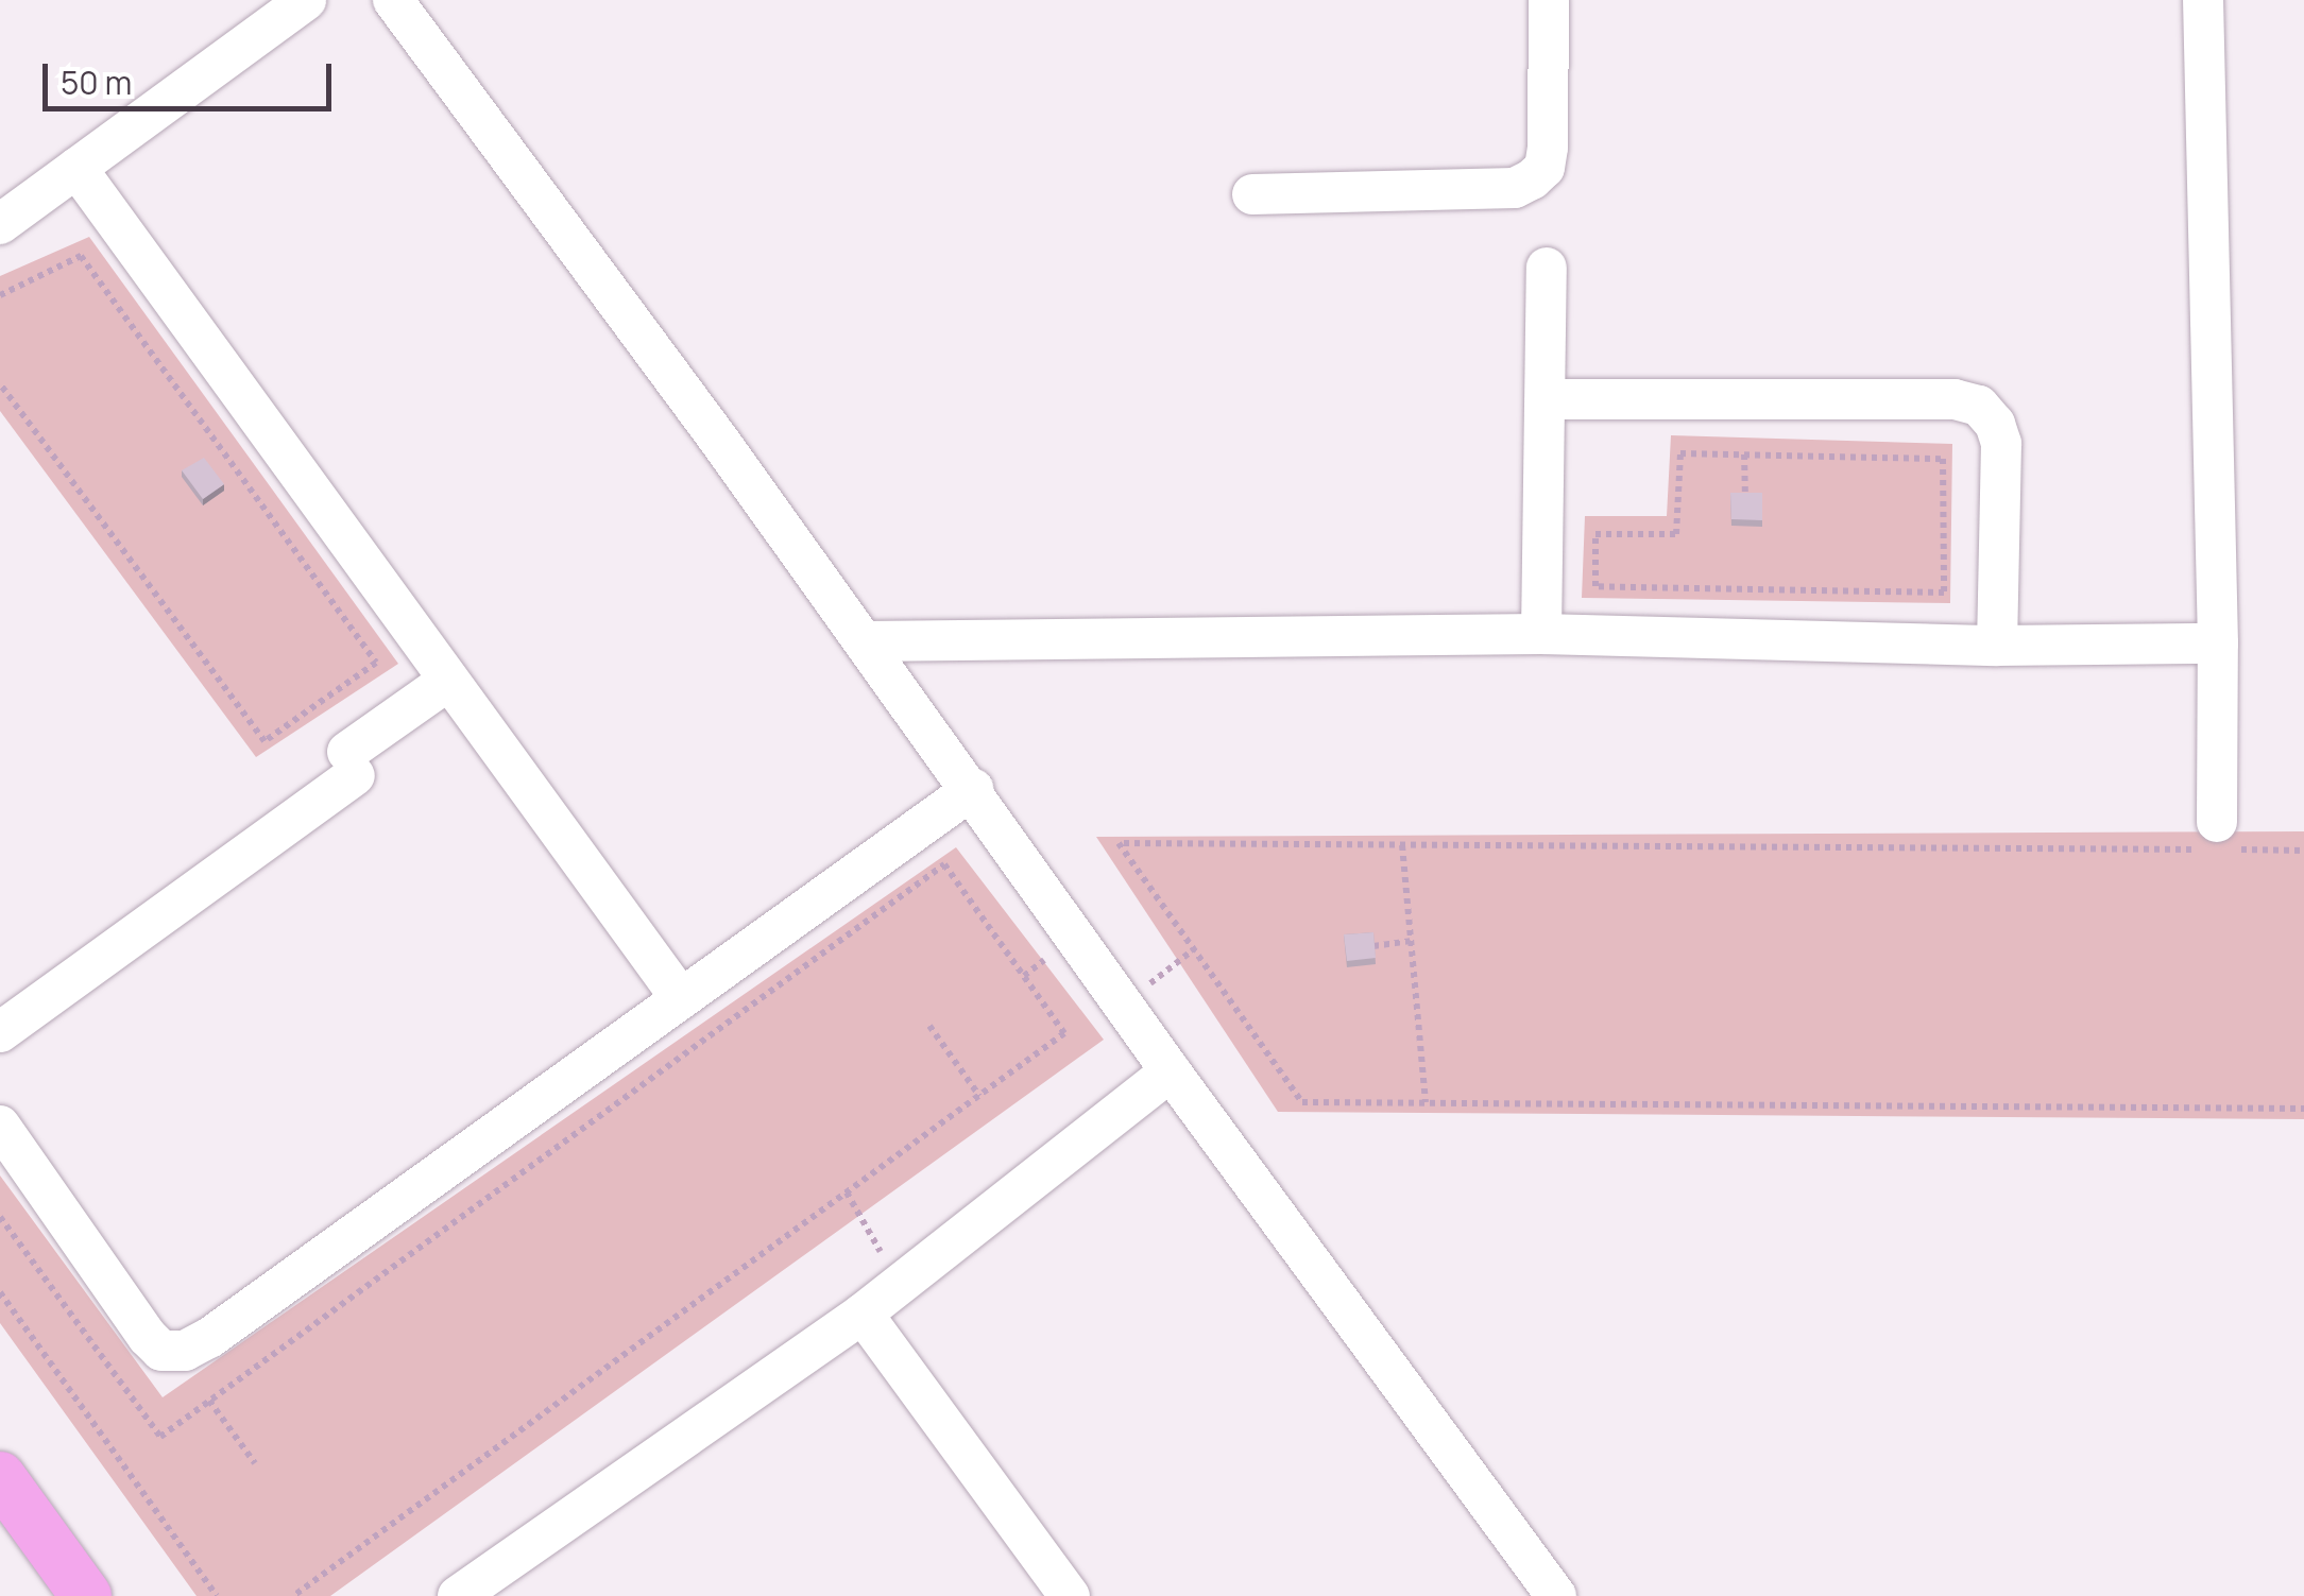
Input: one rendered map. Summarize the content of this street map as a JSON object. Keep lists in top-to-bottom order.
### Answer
{
  "scale_bar": "50 m"
}
